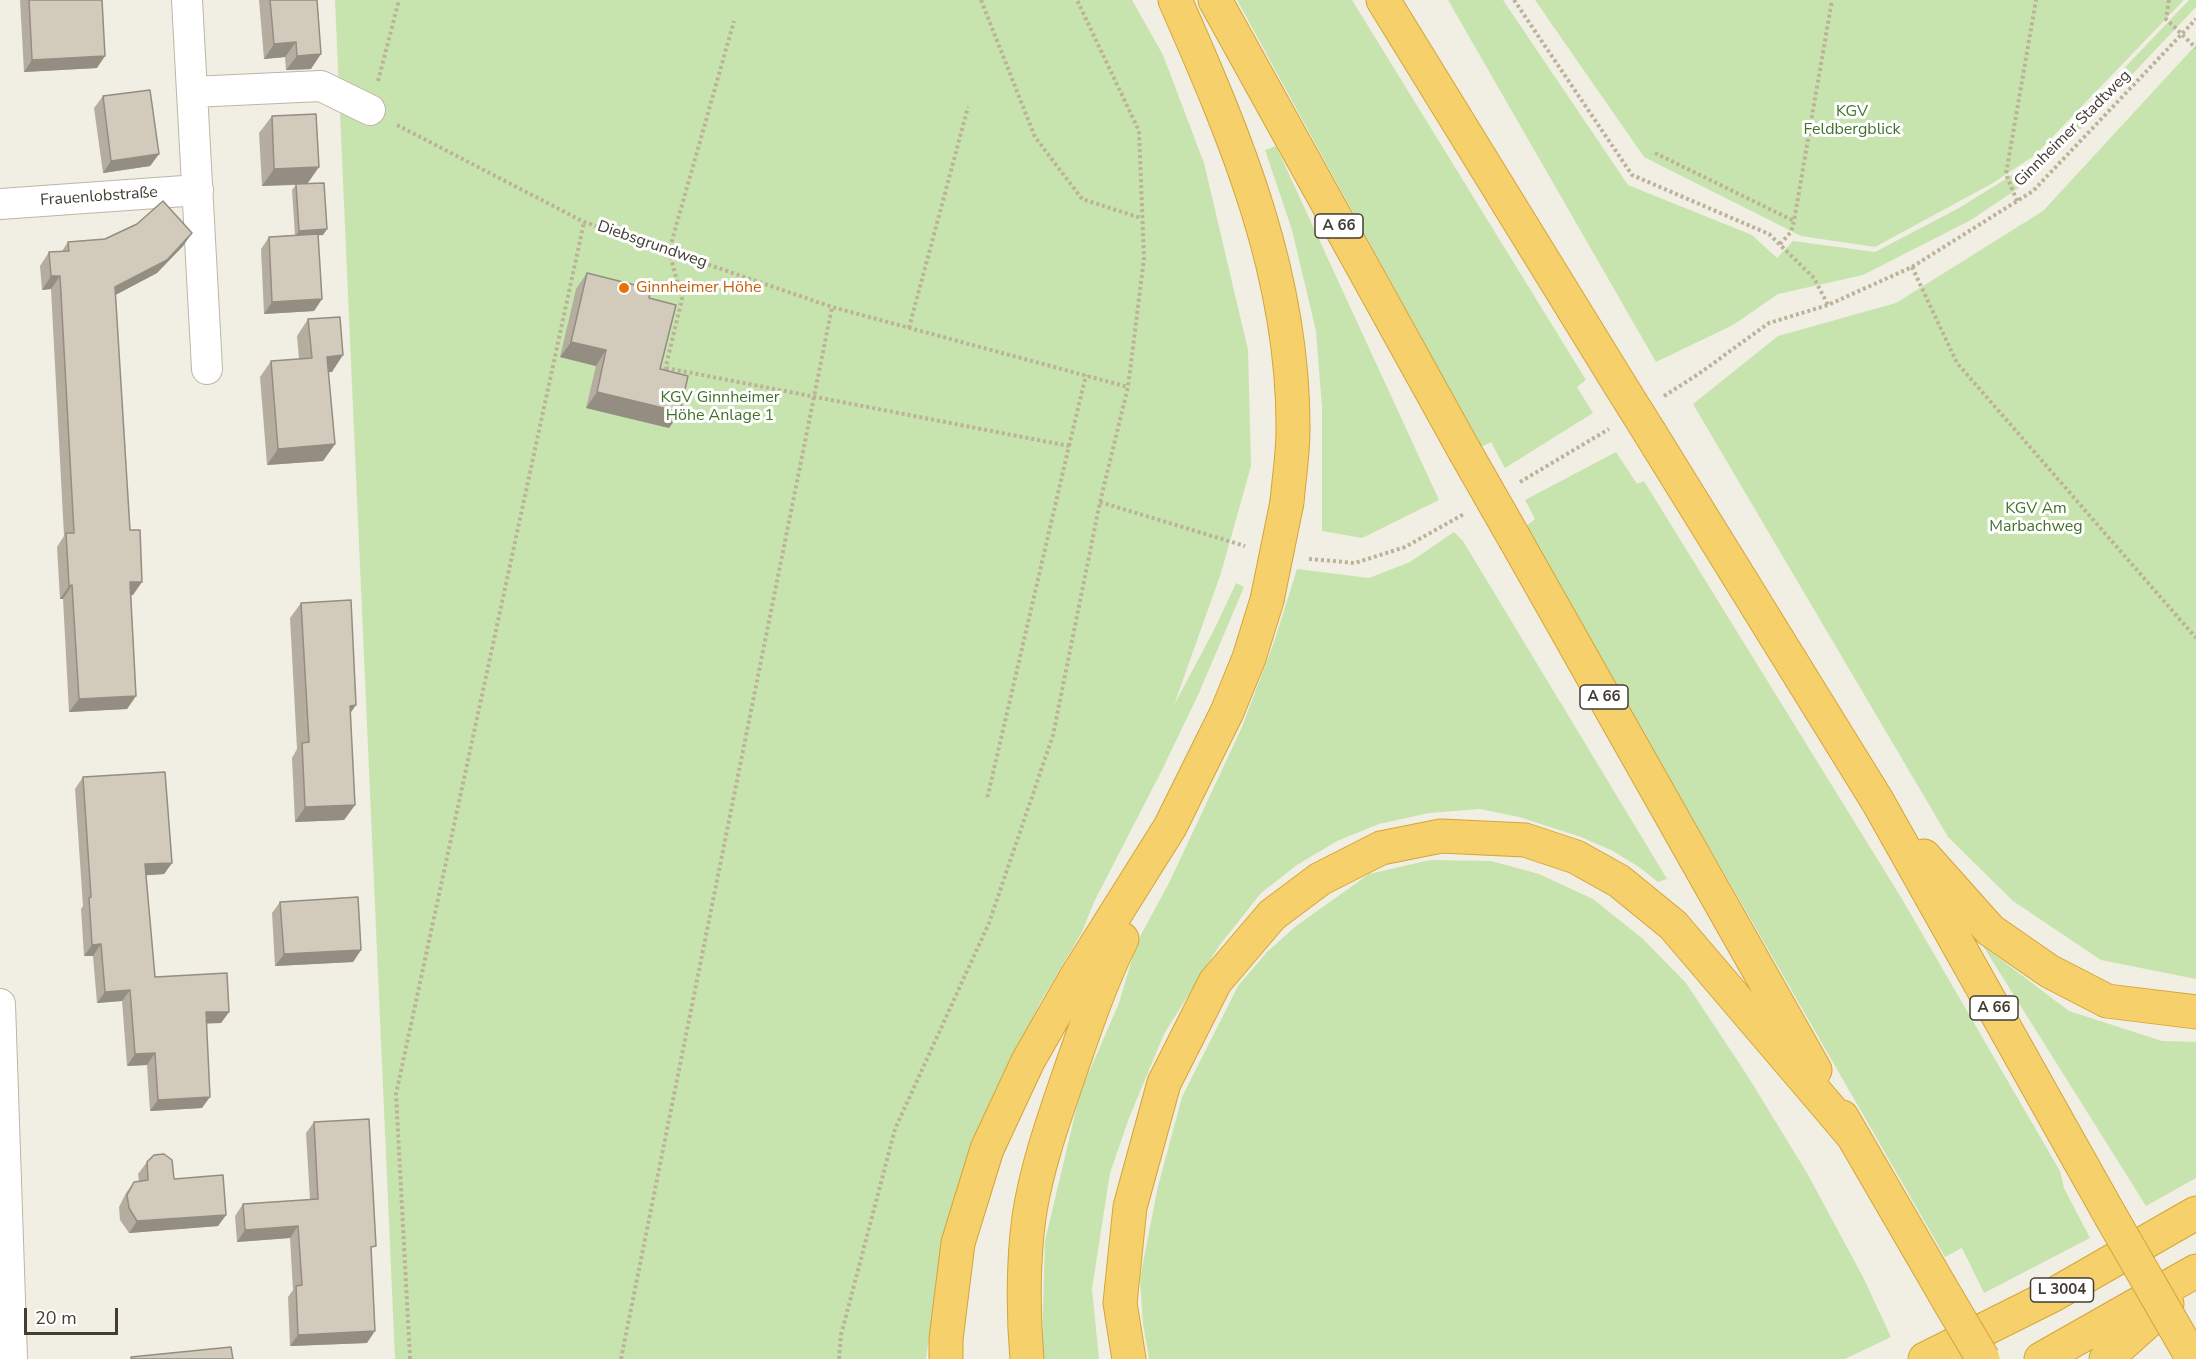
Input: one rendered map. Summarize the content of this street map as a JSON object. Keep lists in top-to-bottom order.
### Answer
{
  "streets": {
    "highway": ["A 66", "L 3004"],
    "street": ["Frauenlobstraße"],
    "path": ["Ginnheimer Stadtweg", "Diebsgrundweg"]
  },
  "parks": ["KGV Feldbergblick", "KGV Ginnheimer Höhe Anlage 1", "KGV Am Marbachweg"],
  "places": ["Ginnheimer Höhe"],
  "scale_bar": "20 m"
}
